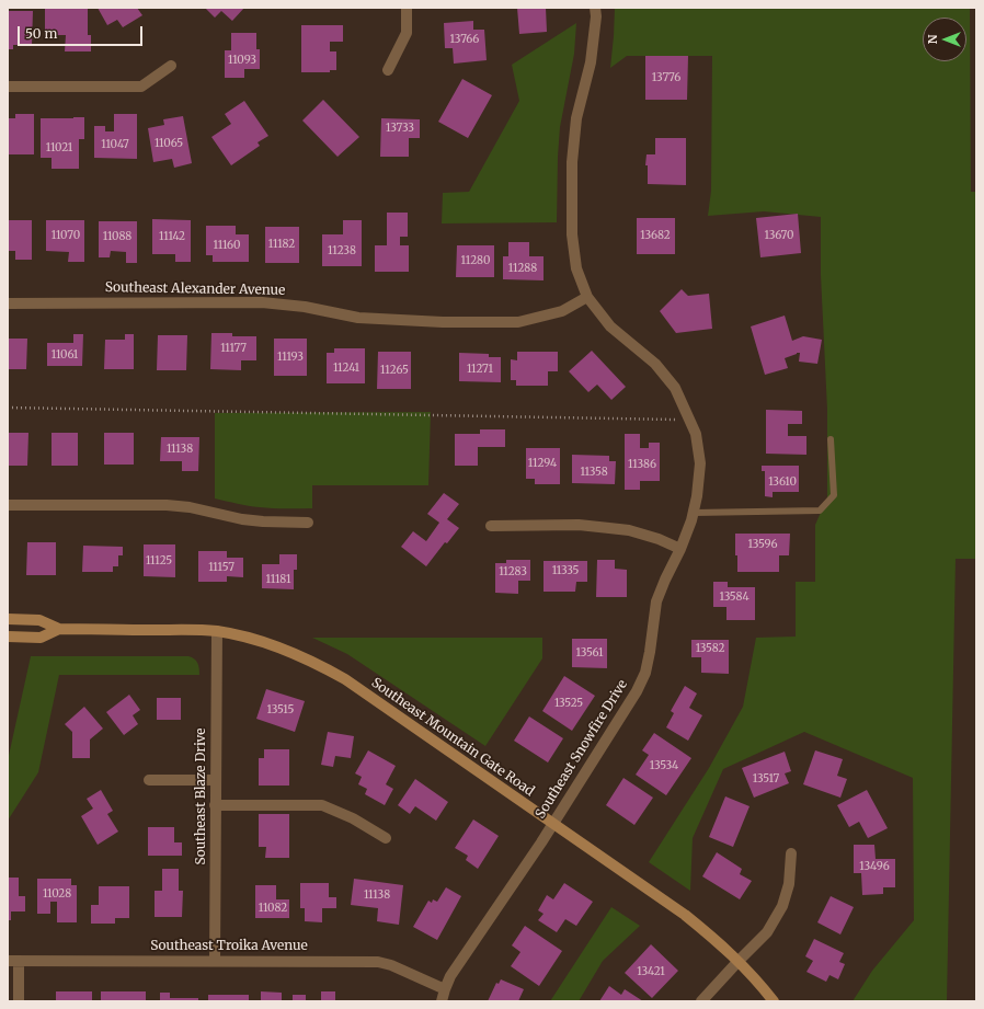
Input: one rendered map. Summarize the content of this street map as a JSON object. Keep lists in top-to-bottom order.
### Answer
{
  "streets": {
    "street": [
      "Southeast Alexander Avenue",
      "Southeast Mountain Gate Road",
      "Southeast Snowfire Drive",
      "Southeast Blaze Drive",
      "Southeast Troika Avenue"
    ]
  },
  "crossings": [
    ["Southeast Alexander Avenue", "Southeast Snowfire Drive"],
    ["Southeast Mountain Gate Road", "Southeast Snowfire Drive"],
    ["Southeast Mountain Gate Road", "Southeast Blaze Drive"],
    ["Southeast Snowfire Drive", "Southeast Troika Avenue"],
    ["Southeast Blaze Drive", "Southeast Troika Avenue"]
  ],
  "house_numbers": [
    "13766",
    "11093",
    "13776",
    "13733",
    "11065",
    "11047",
    "11021",
    "11070",
    "13682",
    "13670",
    "11088",
    "11142",
    "11182",
    "11160",
    "11238",
    "11280",
    "11288",
    "11177",
    "11061",
    "11193",
    "11241",
    "11271",
    "11265",
    "11138",
    "11294",
    "11386",
    "11358",
    "13610",
    "13596",
    "11125",
    "11157",
    "11335",
    "11283",
    "11181",
    "13584",
    "13582",
    "13561",
    "13525",
    "13515",
    "13534",
    "13517",
    "13496",
    "11028",
    "11138",
    "11082",
    "13421"
  ],
  "scale_bar": "50 m",
  "north": "left"
}
